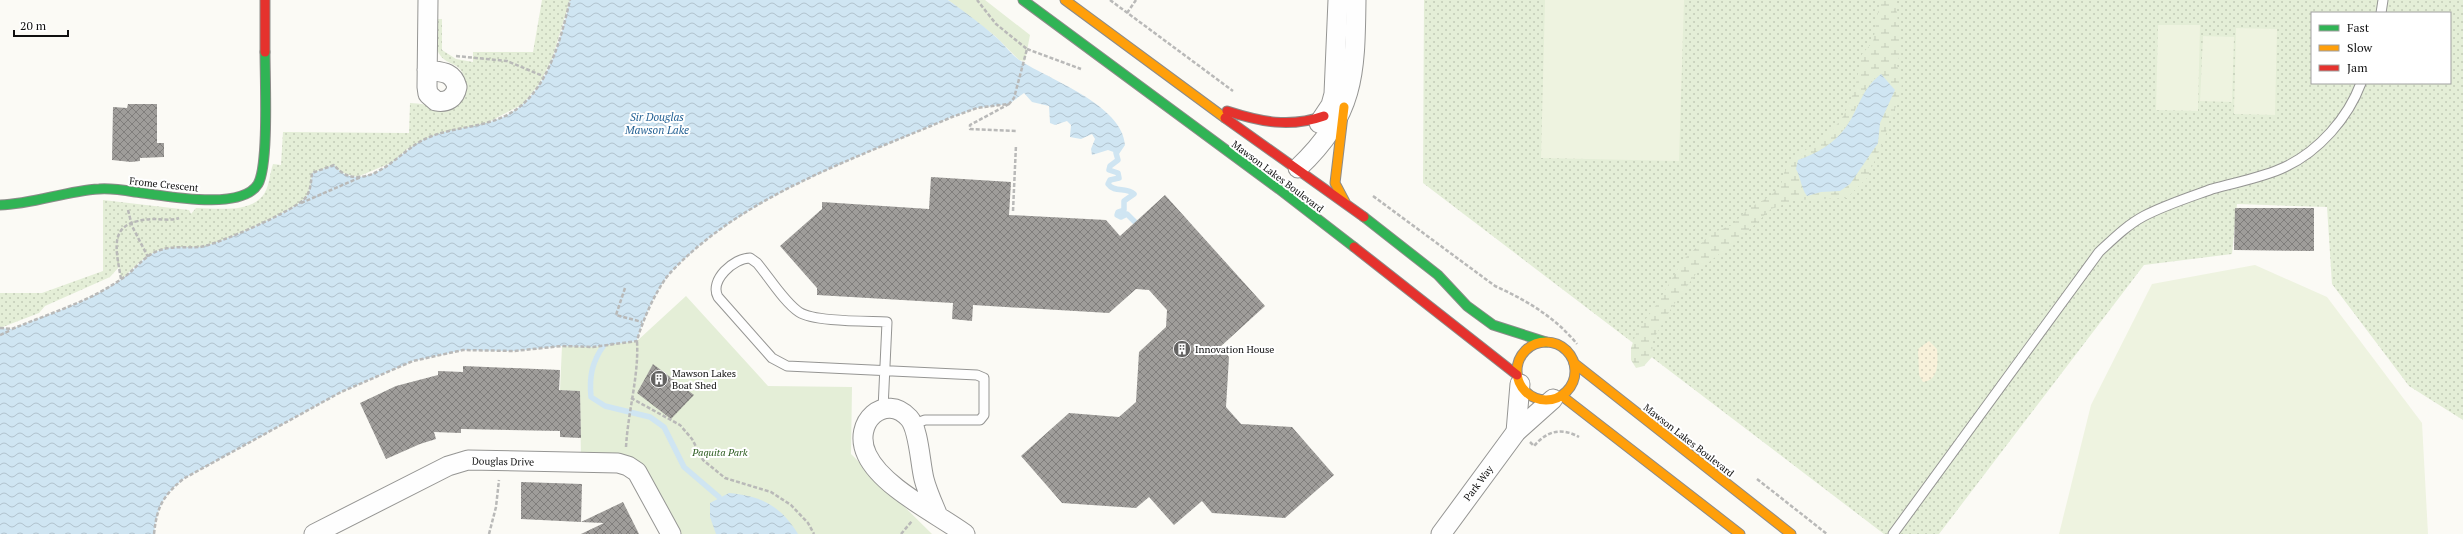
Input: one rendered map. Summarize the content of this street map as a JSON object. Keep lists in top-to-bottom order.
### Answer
{
  "streets": {
    "street": [
      "Mawson Lakes Boulevard",
      "Frome Crescent",
      "Douglas Drive",
      "Park Way"
    ]
  },
  "crossings": [
    ["Mawson Lakes Boulevard", "Park Way"]
  ],
  "water": ["Sir Douglas Mawson Lake"],
  "parks": ["Paquita Park"],
  "places": {
    "building": ["Innovation House", "Mawson Lakes Boat Shed"]
  },
  "legend": ["Fast", "Slow", "Jam"],
  "scale_bar": "20 m"
}
